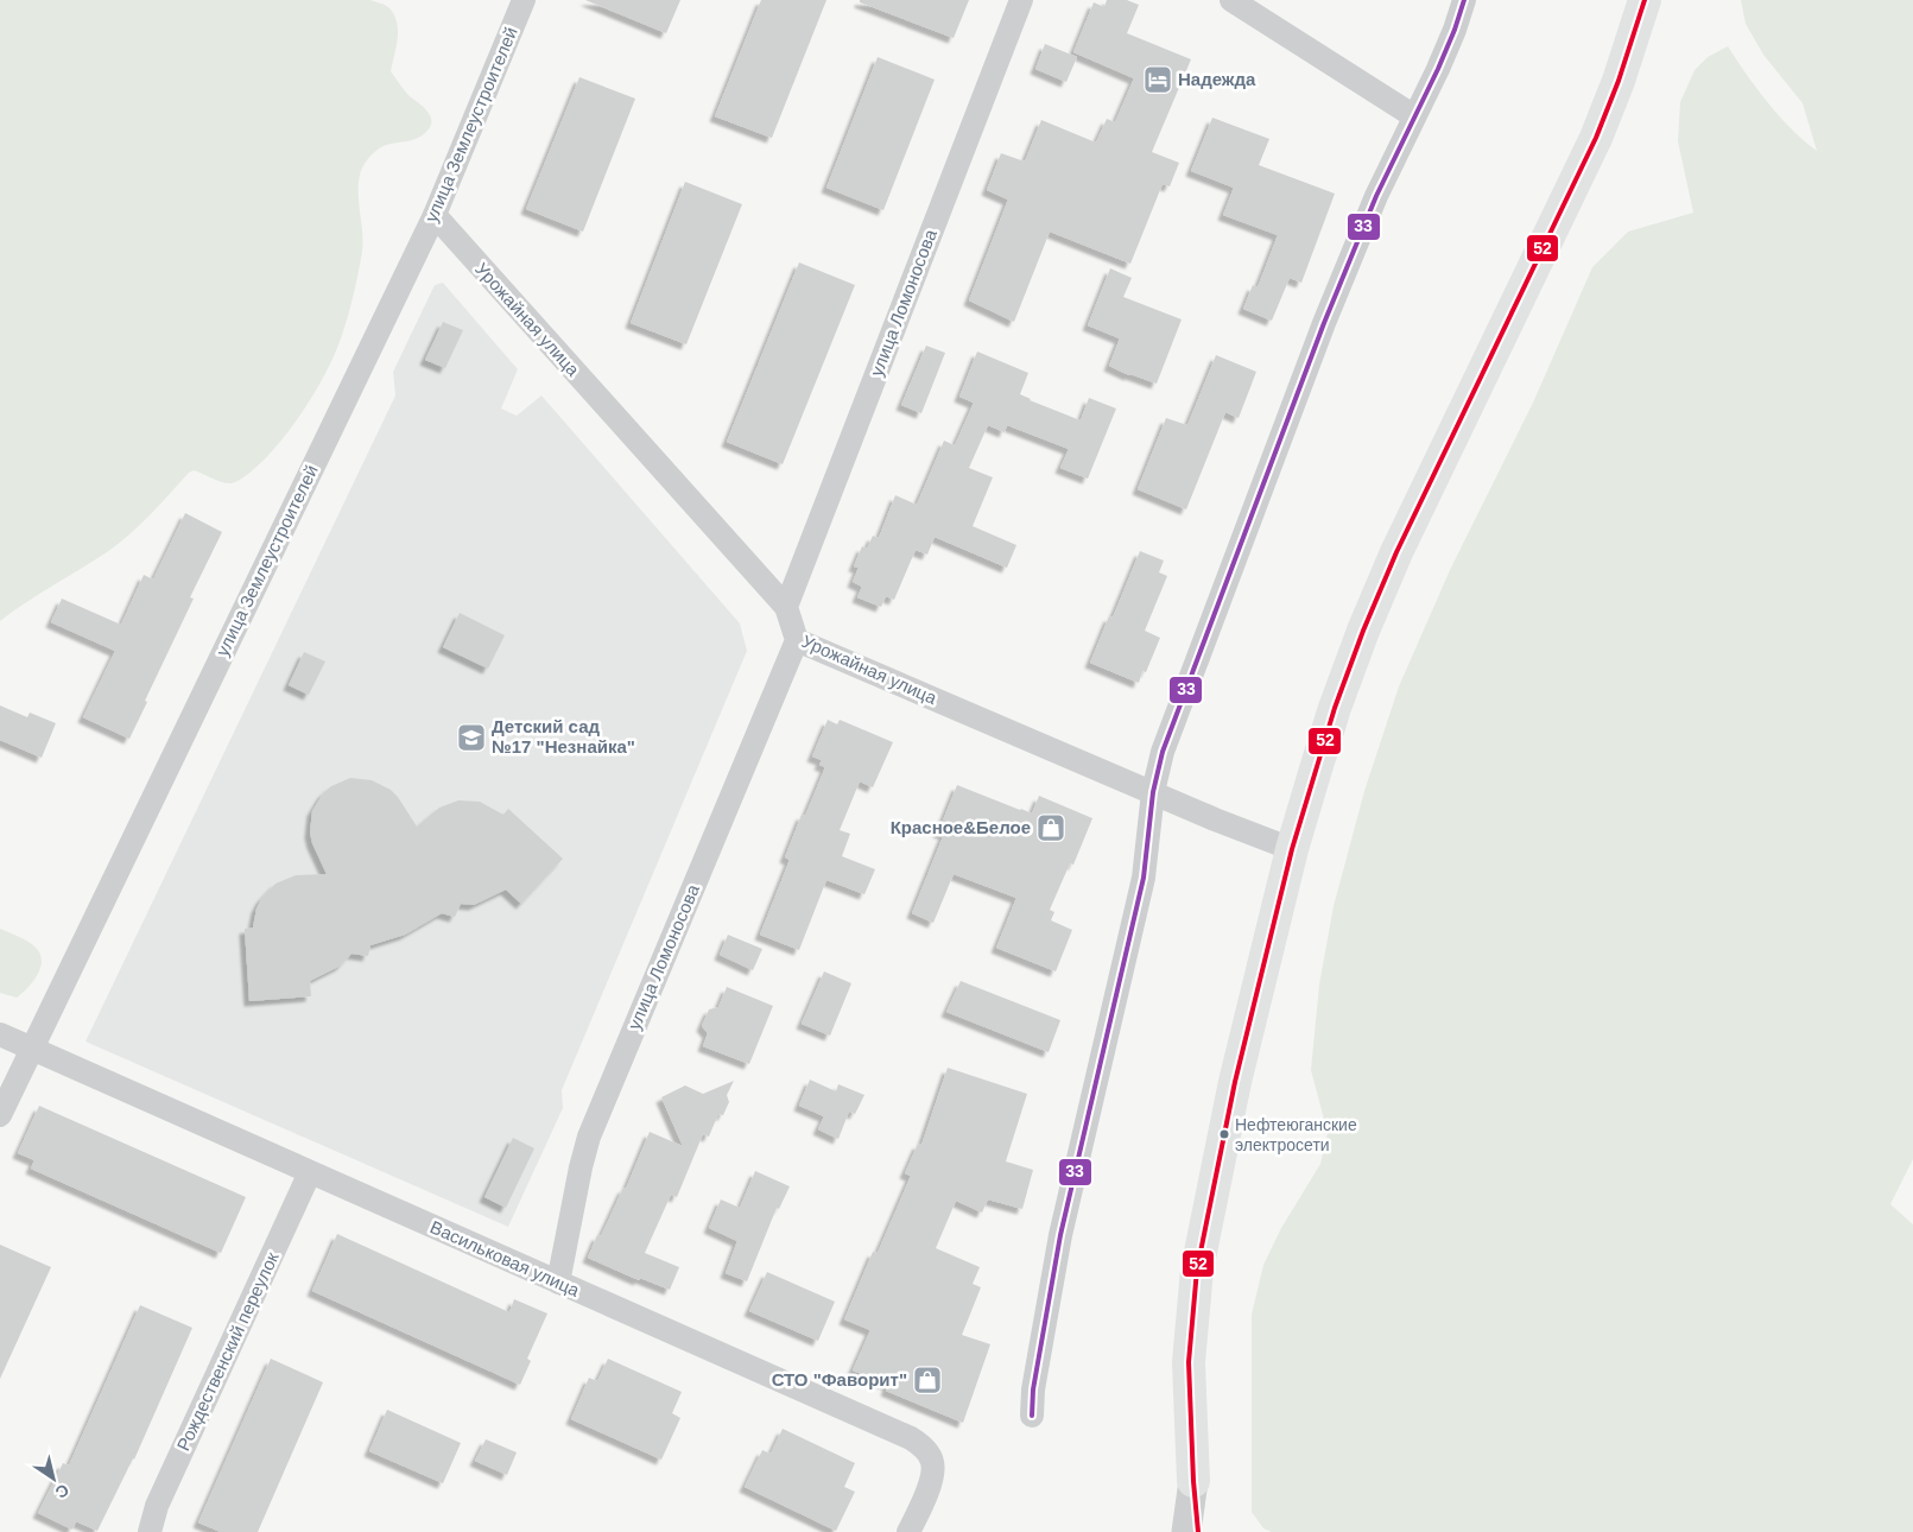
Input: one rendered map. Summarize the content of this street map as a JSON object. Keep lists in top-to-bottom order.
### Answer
{
  "streets": {
    "street": [
      "улица Землеустроителей",
      "улица Ломоносова",
      "Урожайная улица",
      "Васильковая улица",
      "Рождественский переулок"
    ]
  },
  "crossings": [
    ["улица Землеустроителей", "Урожайная улица"],
    ["улица Землеустроителей", "Васильковая улица"],
    ["улица Ломоносова", "Урожайная улица"],
    ["улица Ломоносова", "Васильковая улица"],
    ["Васильковая улица", "Рождественский переулок"]
  ],
  "places": {
    "hotel": ["Надежда"],
    "school or university": ["Детский сад №17 \"Незнайка\""],
    "shop": ["Красное&Белое", "СТО \"Фаворит\""],
    "other": ["Нефтеюганские электросети"]
  },
  "lines": ["transit line 52", "transit line 33"],
  "north": "bottom right"
}
